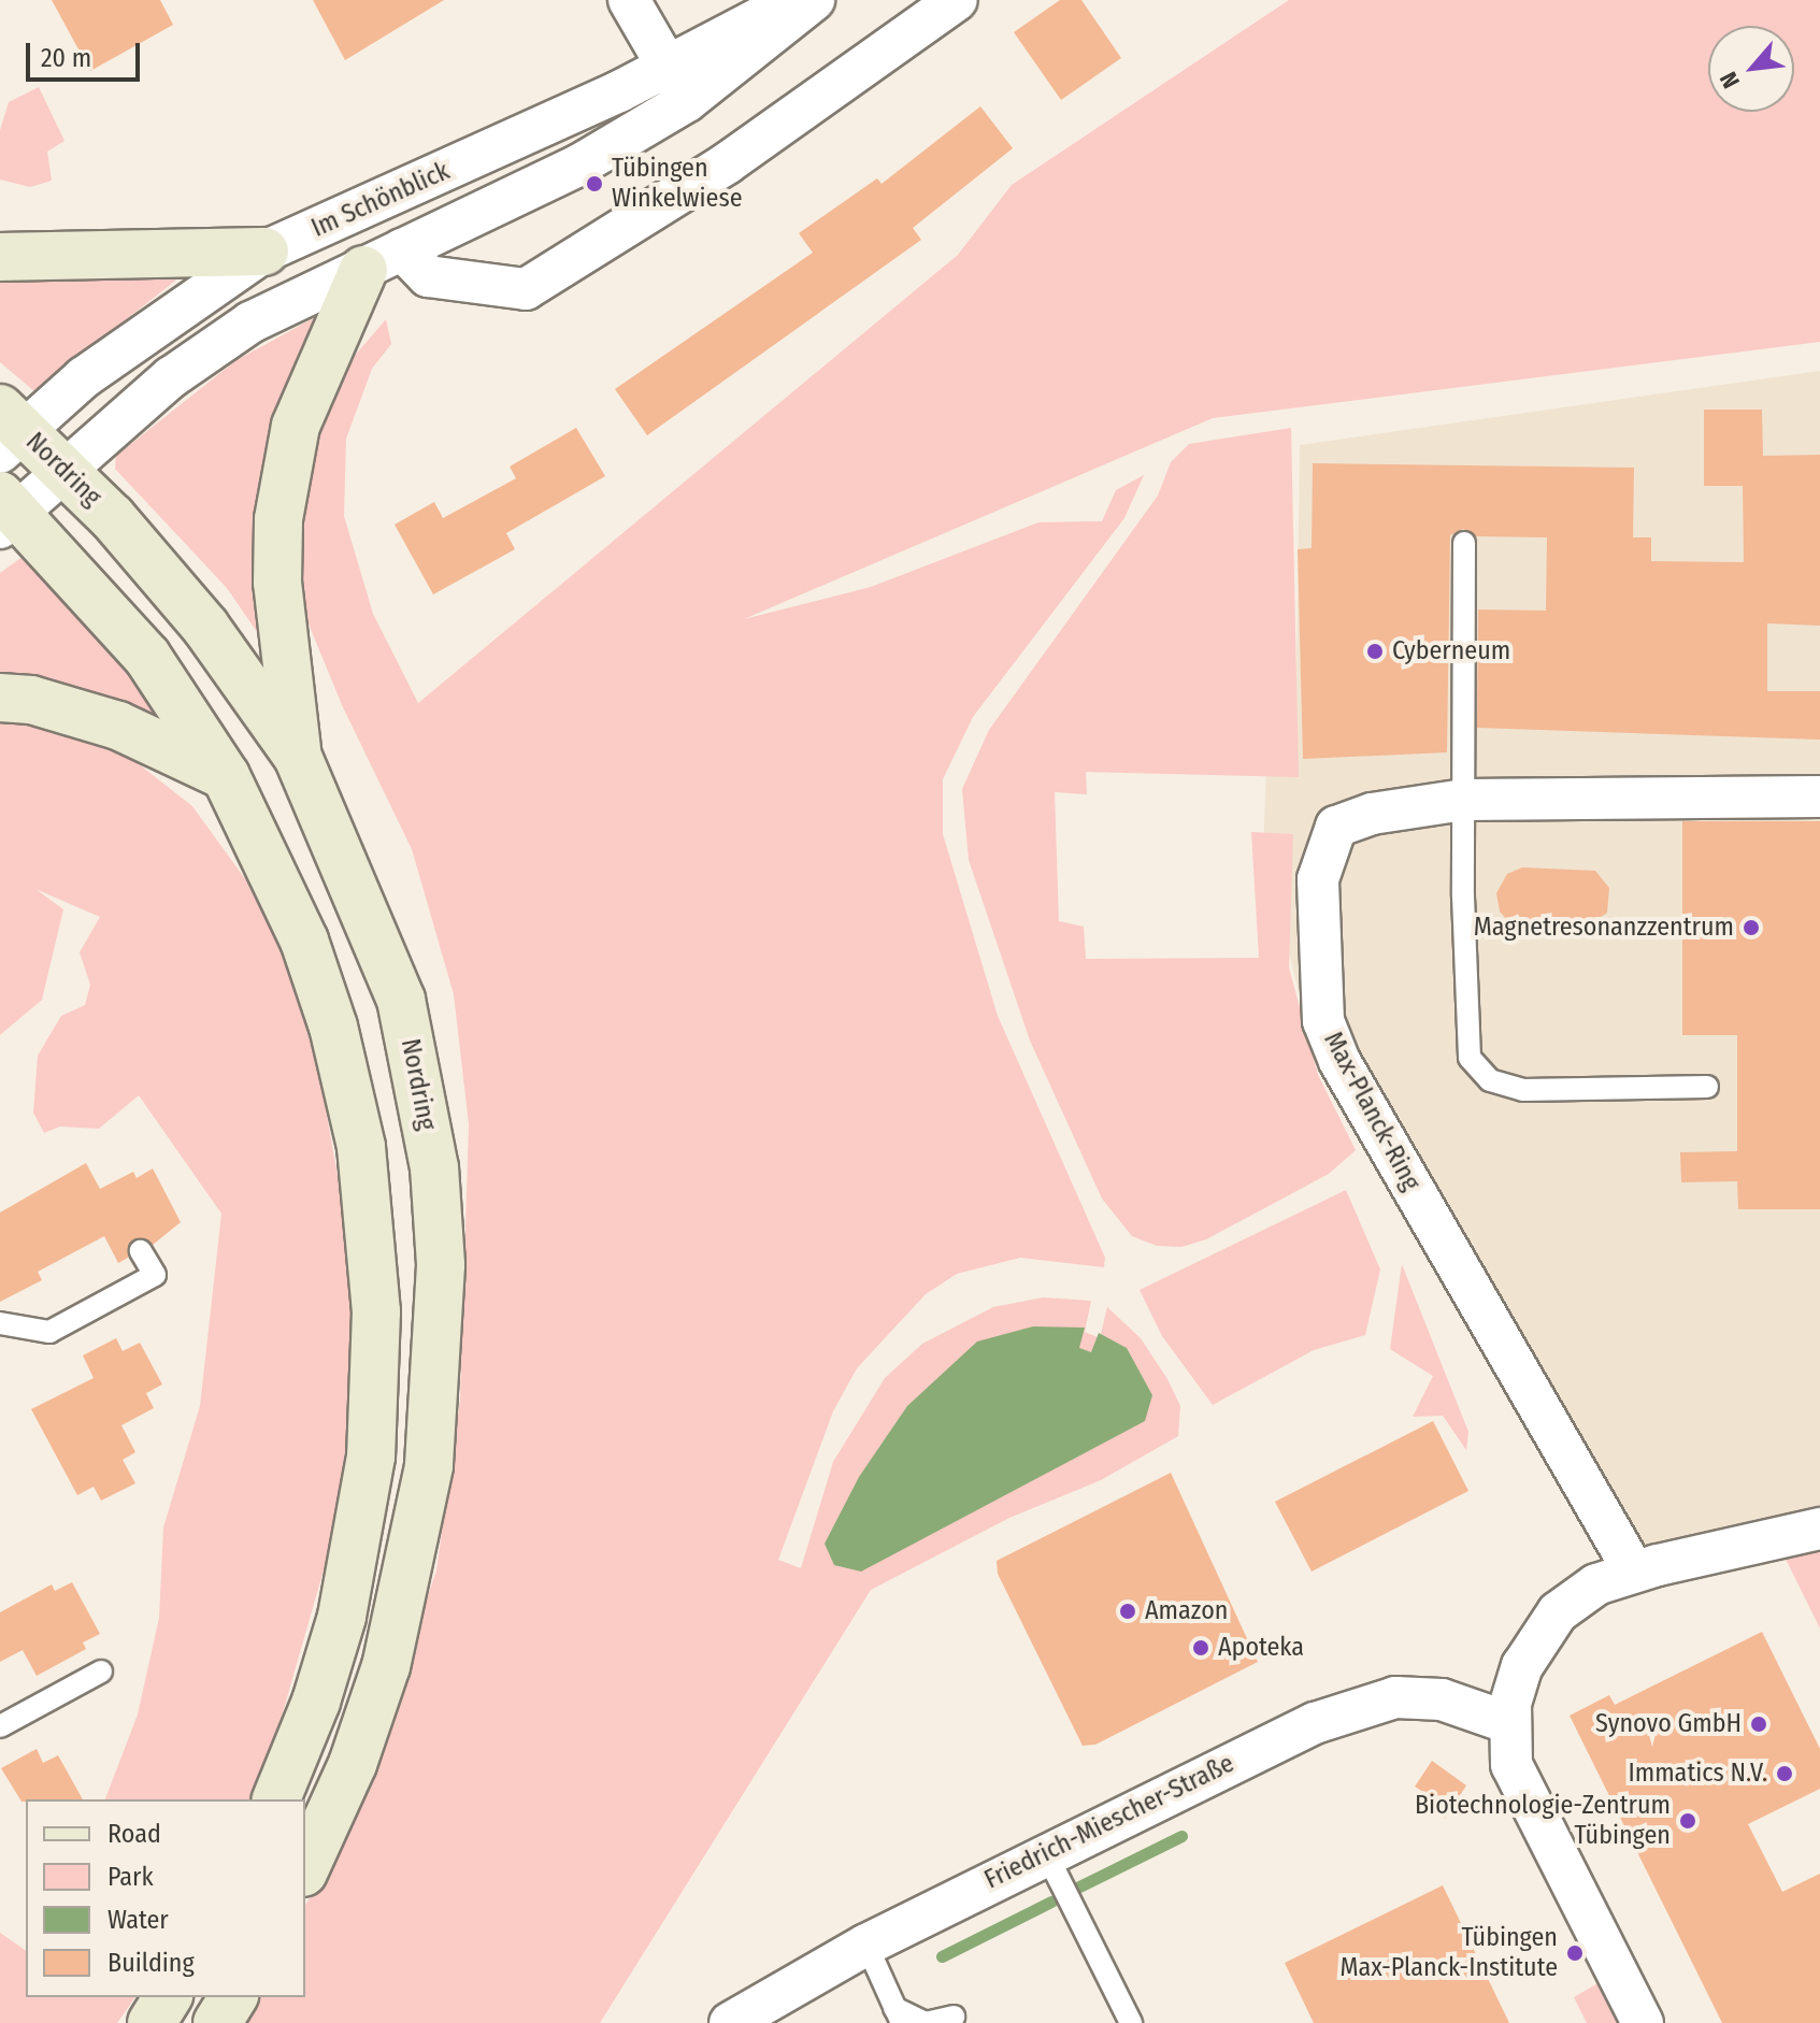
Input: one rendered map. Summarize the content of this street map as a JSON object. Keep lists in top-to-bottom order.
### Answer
{
  "streets": {
    "street": [
      "Im Schönblick",
      "Nordring",
      "Max-Planck-Ring",
      "Friedrich-Miescher-Straße"
    ]
  },
  "crossings": [
    ["Im Schönblick", "Nordring"]
  ],
  "places": [
    "Tübingen Winkelwiese",
    "Cyberneum",
    "Magnetresonanzzentrum",
    "Amazon",
    "Apoteka",
    "Synovo GmbH",
    "Immatics N.V.",
    "Biotechnologie-Zentrum Tübingen",
    "Tübingen Max-Planck-Institute"
  ],
  "legend": [
    "Road",
    "Park",
    "Water",
    "Building"
  ],
  "scale_bar": "20 m",
  "north": "bottom left"
}
